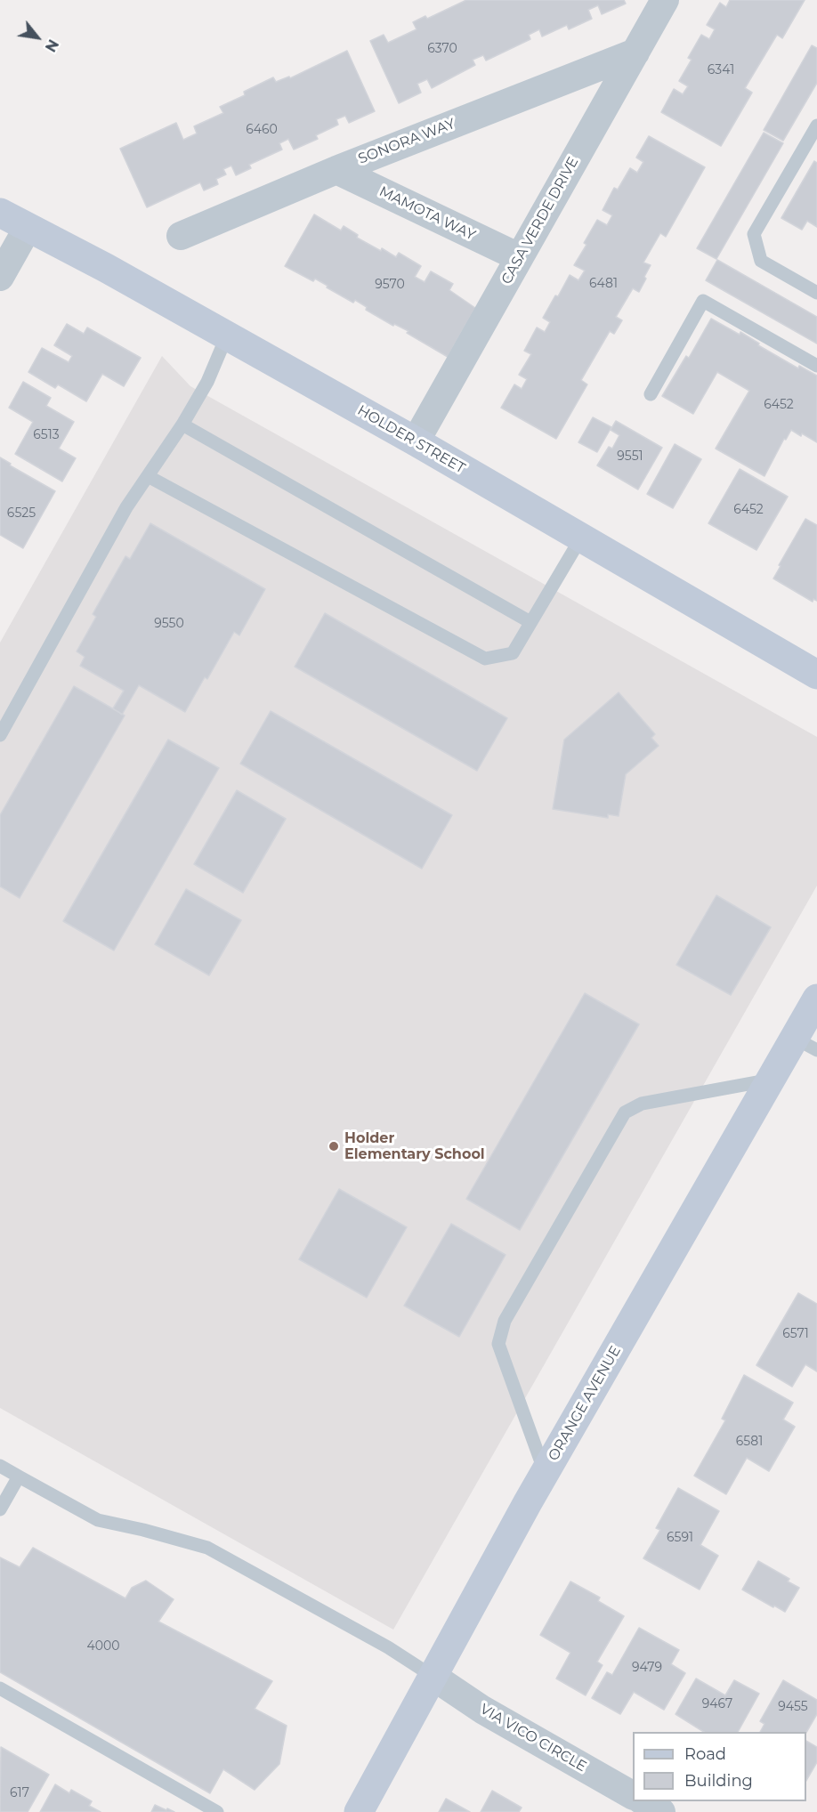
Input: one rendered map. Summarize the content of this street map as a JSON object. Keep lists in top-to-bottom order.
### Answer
{
  "streets": {
    "street": [
      "SONORA WAY",
      "MAMOTA WAY",
      "CASA VERDE DRIVE",
      "HOLDER STREET",
      "ORANGE AVENUE",
      "VIA VICO CIRCLE"
    ]
  },
  "crossings": [
    ["SONORA WAY", "MAMOTA WAY"],
    ["SONORA WAY", "CASA VERDE DRIVE"],
    ["MAMOTA WAY", "CASA VERDE DRIVE"],
    ["CASA VERDE DRIVE", "HOLDER STREET"],
    ["ORANGE AVENUE", "VIA VICO CIRCLE"]
  ],
  "places": ["Holder Elementary School"],
  "house_numbers": [
    "6370",
    "6341",
    "6460",
    "6481",
    "9570",
    "6452",
    "6513",
    "9551",
    "6452",
    "6525",
    "9550",
    "6571",
    "6581",
    "6591",
    "4000",
    "9479",
    "9467",
    "9455",
    "617"
  ],
  "legend": ["Road", "Building"],
  "north": "bottom right"
}
